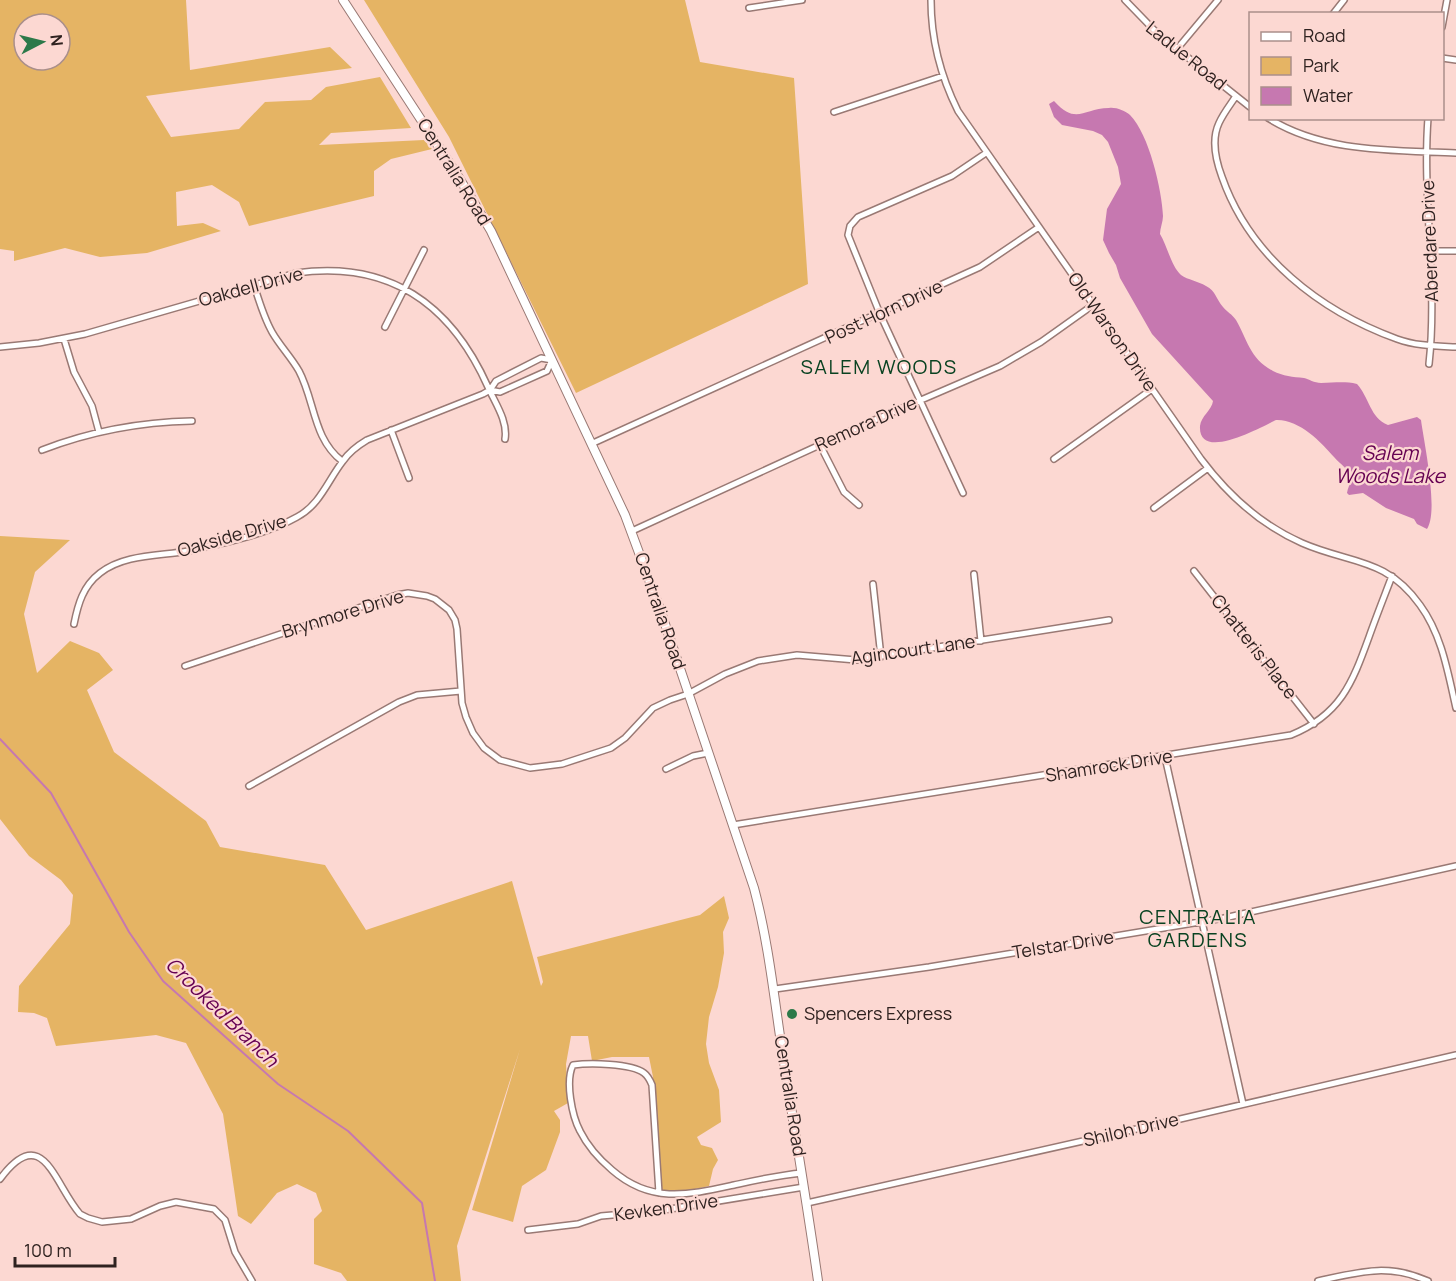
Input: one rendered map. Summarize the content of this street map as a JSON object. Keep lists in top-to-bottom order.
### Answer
{
  "streets": {
    "main road": ["Centralia Road"],
    "street": [
      "Ladue Road",
      "Aberdare Drive",
      "Oakdell Drive",
      "Post Horn Drive",
      "Old Warson Drive",
      "Remora Drive",
      "Oakside Drive",
      "Brynmore Drive",
      "Chatteris Place",
      "Agincourt Lane",
      "Shamrock Drive",
      "Telstar Drive",
      "Shiloh Drive",
      "Kevken Drive"
    ]
  },
  "crossings": [
    ["Centralia Road", "Post Horn Drive"],
    ["Centralia Road", "Remora Drive"],
    ["Centralia Road", "Oakside Drive"],
    ["Centralia Road", "Brynmore Drive"],
    ["Centralia Road", "Agincourt Lane"],
    ["Centralia Road", "Shamrock Drive"],
    ["Centralia Road", "Telstar Drive"],
    ["Centralia Road", "Shiloh Drive"],
    ["Centralia Road", "Kevken Drive"],
    ["Oakdell Drive", "Oakside Drive"],
    ["Post Horn Drive", "Old Warson Drive"],
    ["Old Warson Drive", "Remora Drive"],
    ["Old Warson Drive", "Shamrock Drive"],
    ["Brynmore Drive", "Agincourt Lane"],
    ["Chatteris Place", "Shamrock Drive"]
  ],
  "districts": ["SALEM WOODS", "CENTRALIA GARDENS"],
  "water": ["Salem Woods Lake", "Crooked Branch"],
  "places": ["Spencers Express"],
  "legend": ["Road", "Park", "Water"],
  "scale_bar": "100 m",
  "north": "right"
}
